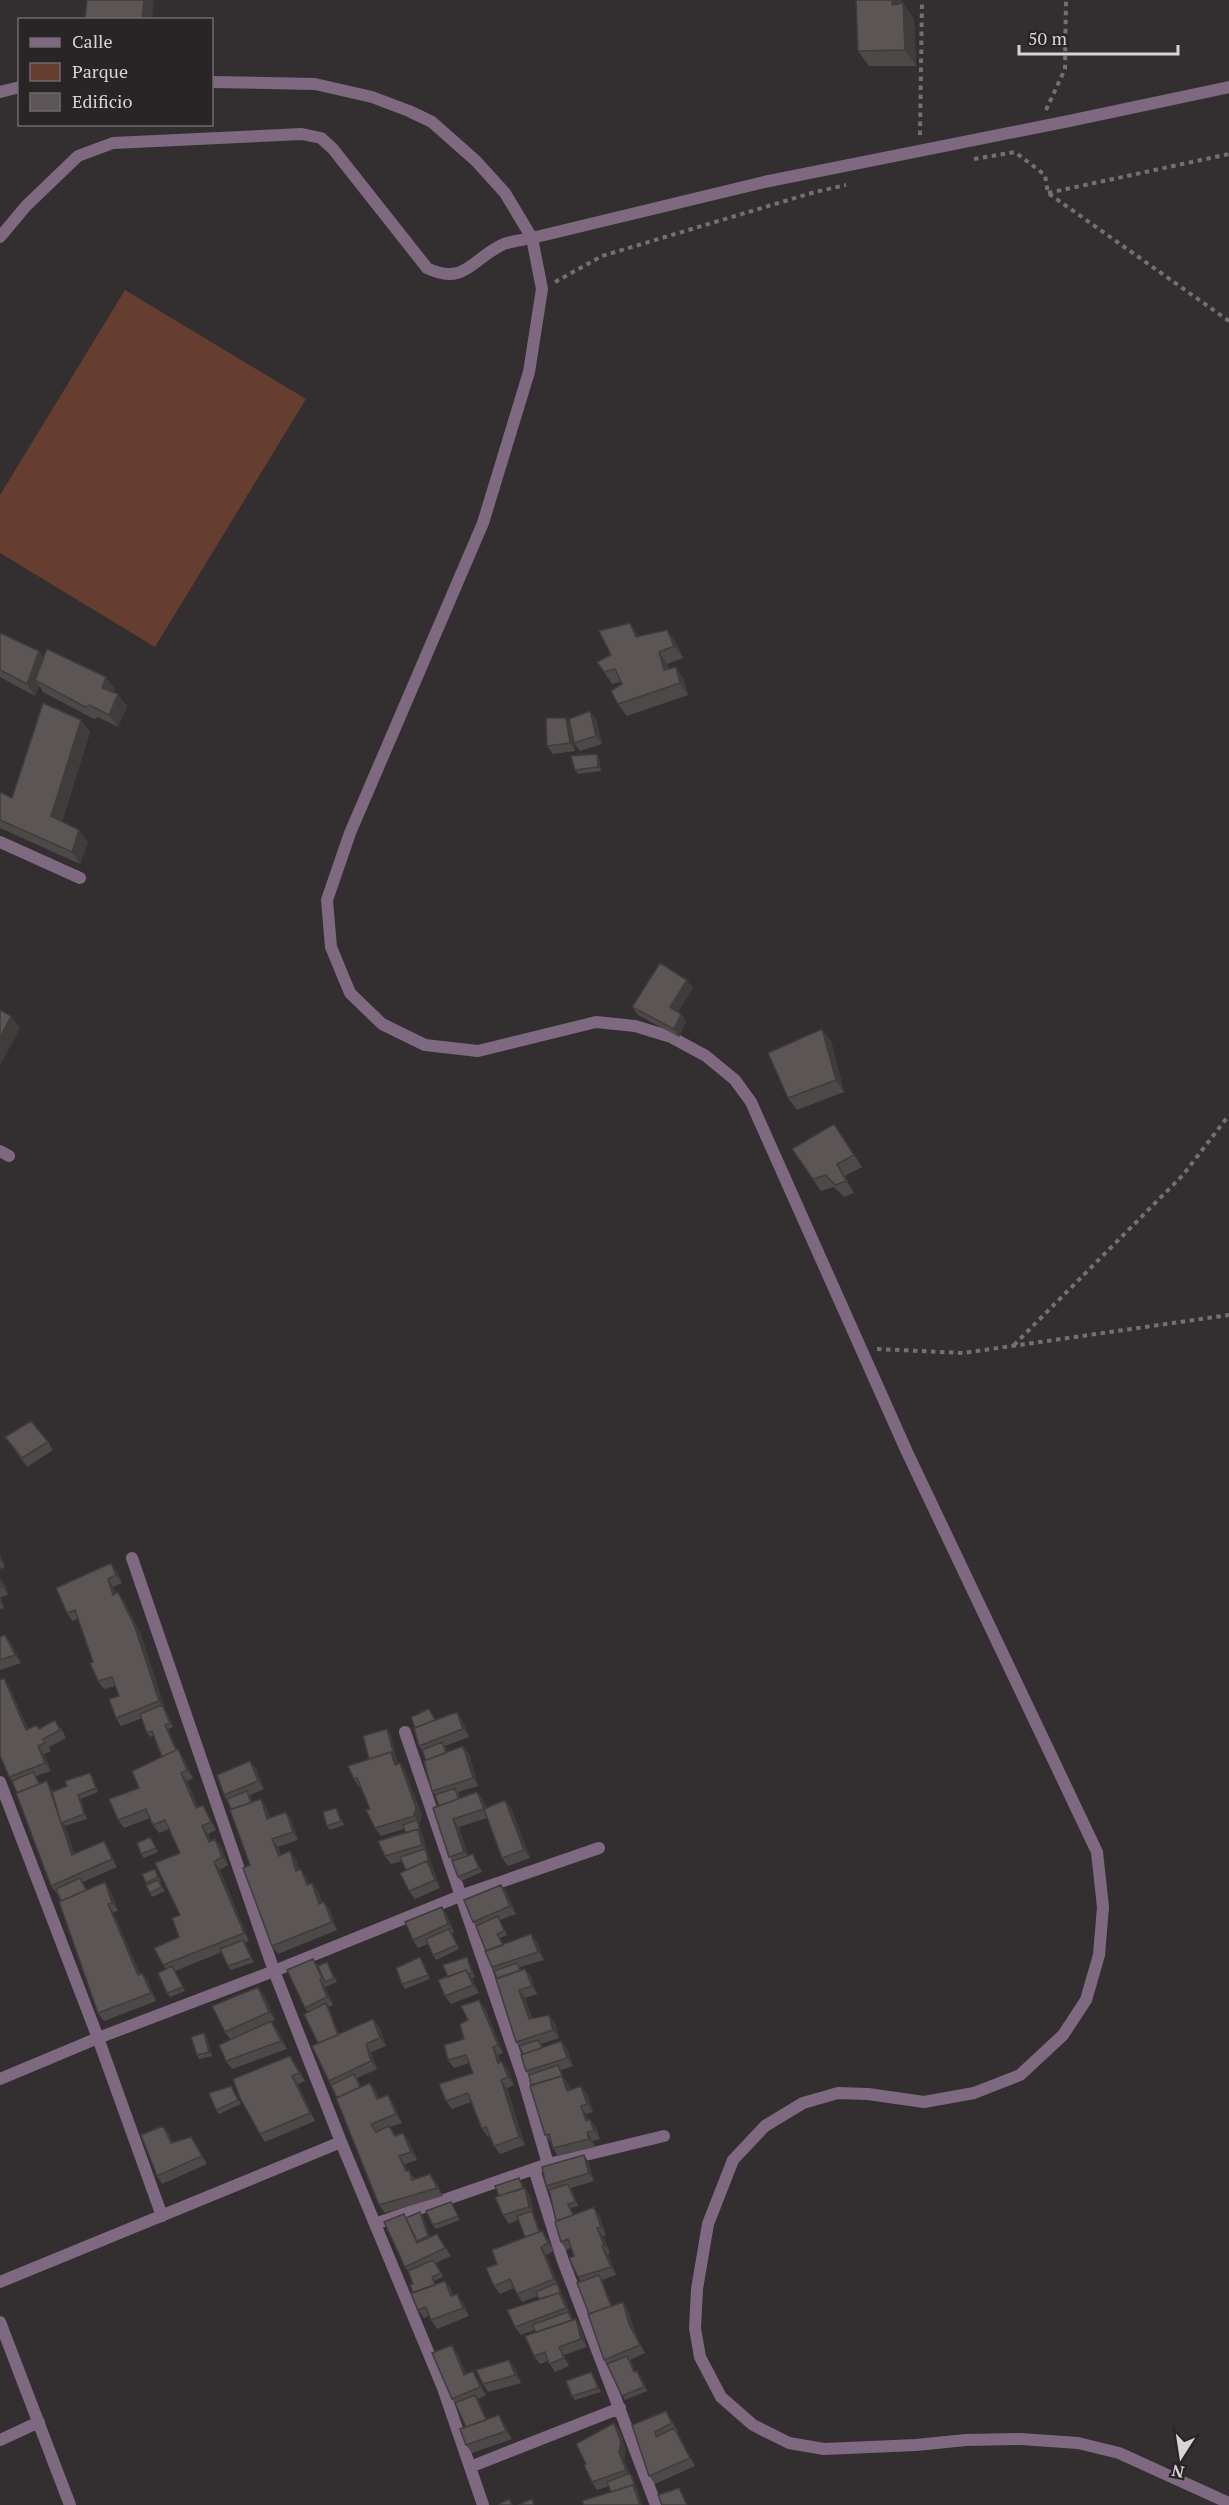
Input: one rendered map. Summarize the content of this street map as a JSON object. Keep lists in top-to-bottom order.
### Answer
{
  "legend": ["Calle", "Parque", "Edificio"],
  "scale_bar": "50 m",
  "north": "bottom"
}
